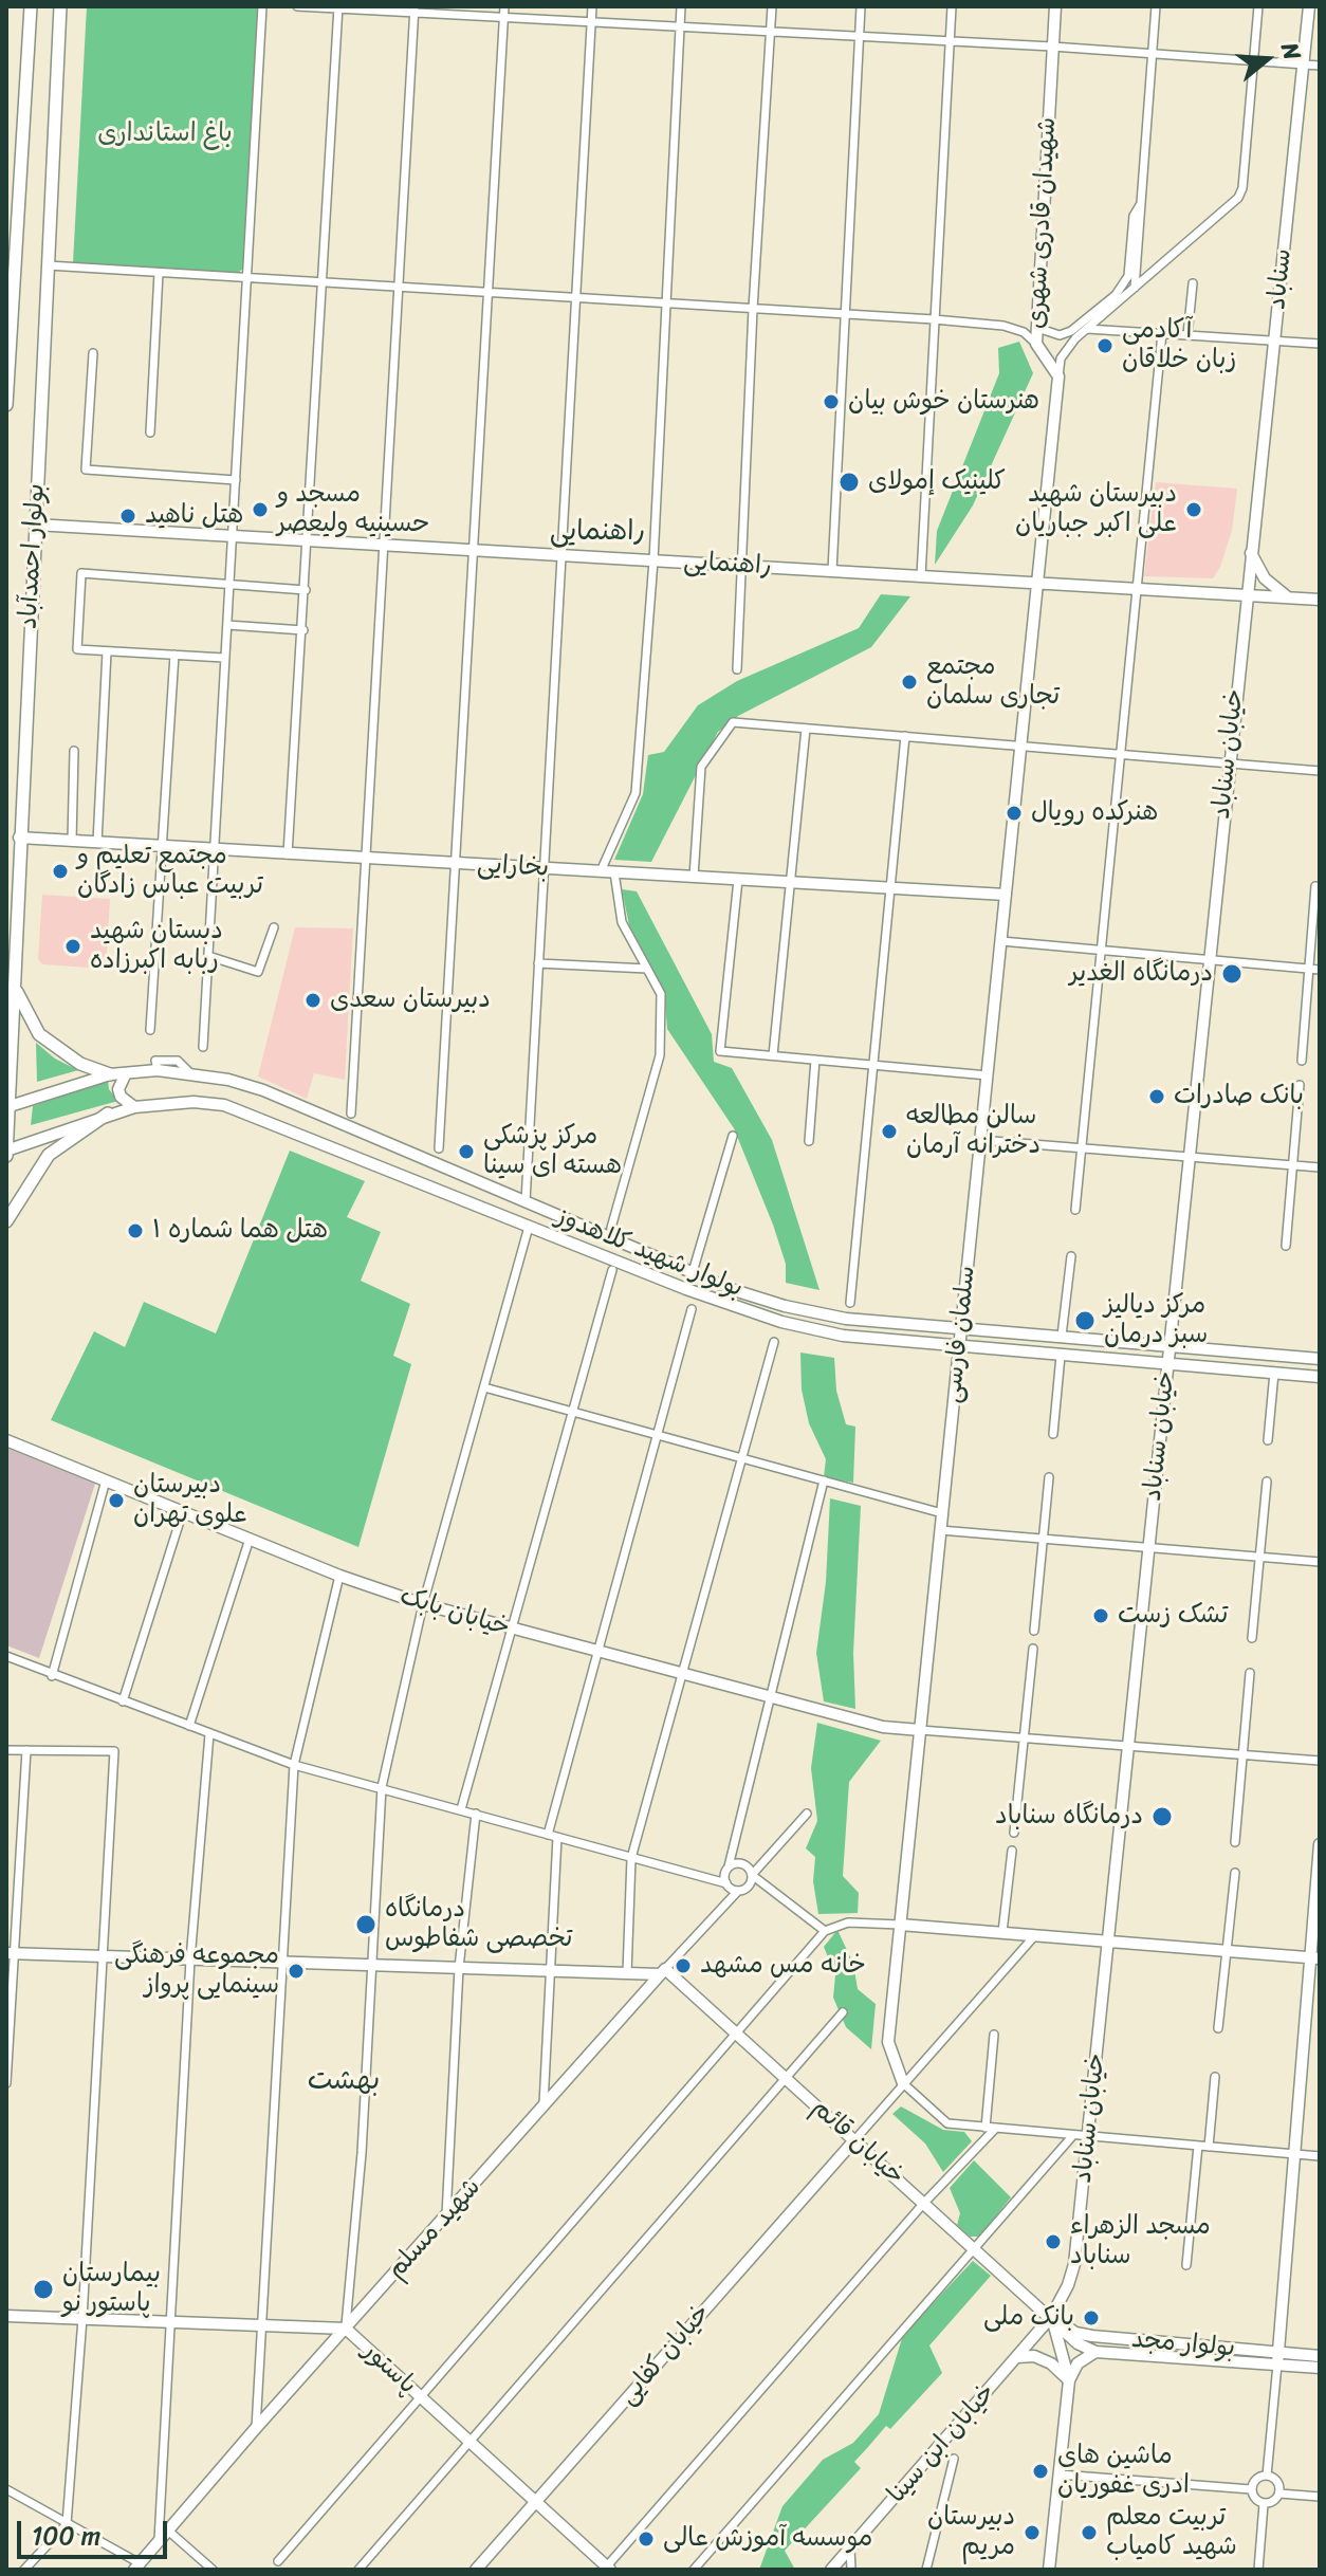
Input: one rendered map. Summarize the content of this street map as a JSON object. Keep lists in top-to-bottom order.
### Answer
{
  "streets": {
    "main road": ["بولوار احمدآباد"],
    "street": [
      "شهیدان قادری شهری",
      "سناباد",
      "راهنمایی",
      "خیابان سناباد",
      "بخارایی",
      "بولوار شهید کلاهدوز",
      "سلمان فارسی",
      "خیابان بابک",
      "خیابان قائم",
      "شهید مسلم",
      "بولوار مجد",
      "خیابان کفایی",
      "پاستور",
      "خیابان ابن سینا"
    ]
  },
  "crossings": [
    ["سناباد", "خیابان سناباد"],
    ["بولوار احمدآباد", "راهنمایی"],
    ["بولوار احمدآباد", "بخارایی"],
    ["بولوار احمدآباد", "بولوار شهید کلاهدوز"],
    ["راهنمایی", "خیابان سناباد"],
    ["راهنمایی", "سلمان فارسی"],
    ["خیابان سناباد", "بولوار شهید کلاهدوز"],
    ["خیابان سناباد", "خیابان قائم"],
    ["خیابان سناباد", "بولوار مجد"],
    ["خیابان سناباد", "خیابان ابن سینا"],
    ["بخارایی", "سلمان فارسی"],
    ["بولوار شهید کلاهدوز", "سلمان فارسی"],
    ["سلمان فارسی", "خیابان بابک"],
    ["خیابان قائم", "شهید مسلم"],
    ["خیابان قائم", "بولوار مجد"],
    ["خیابان قائم", "خیابان کفایی"],
    ["خیابان قائم", "خیابان ابن سینا"],
    ["شهید مسلم", "پاستور"],
    ["بولوار مجد", "خیابان ابن سینا"],
    ["خیابان کفایی", "پاستور"]
  ],
  "districts": ["راهنمایی", "بهشت"],
  "parks": ["باغ استانداری"],
  "places": [
    "آکادمی زبان خلاقان",
    "هنرستان خوش بیان",
    "کلینیک إمولای",
    "مسجد و حسینیه ولیعصر",
    "دبیرستان شهید علی اکبر جباریان",
    "هتل ناهید",
    "مجتمع تجاری سلمان",
    "هنرکده رویال",
    "مجتمع تعلیم و تربیت عباس زادگان",
    "دبستان شهید ربابه اکبرزاده",
    "درمانگاه الغدیر",
    "دبیرستان سعدی",
    "بانک صادرات",
    "سالن مطالعه دخترانه آرمان",
    "مرکز پزشکی هسته ای سینا",
    "هتل هما شماره ۱",
    "مرکز دیالیز سبز درمان",
    "دبیرستان علوی تهران",
    "تشک زست",
    "درمانگاه سناباد",
    "درمانگاه تخصصی شفاطوس",
    "خانه مس مشهد",
    "مجموعه فرهنگی سینمایی پرواز",
    "مسجد الزهراء سناباد",
    "بیمارستان پاستور نو",
    "بانک ملی",
    "ماشین های ادری غفوریان",
    "دبیرستان مریم",
    "تربیت معلم شهید کامیاب",
    "موسسه آموزش عالی"
  ],
  "scale_bar": "100 m",
  "north": "right"
}
